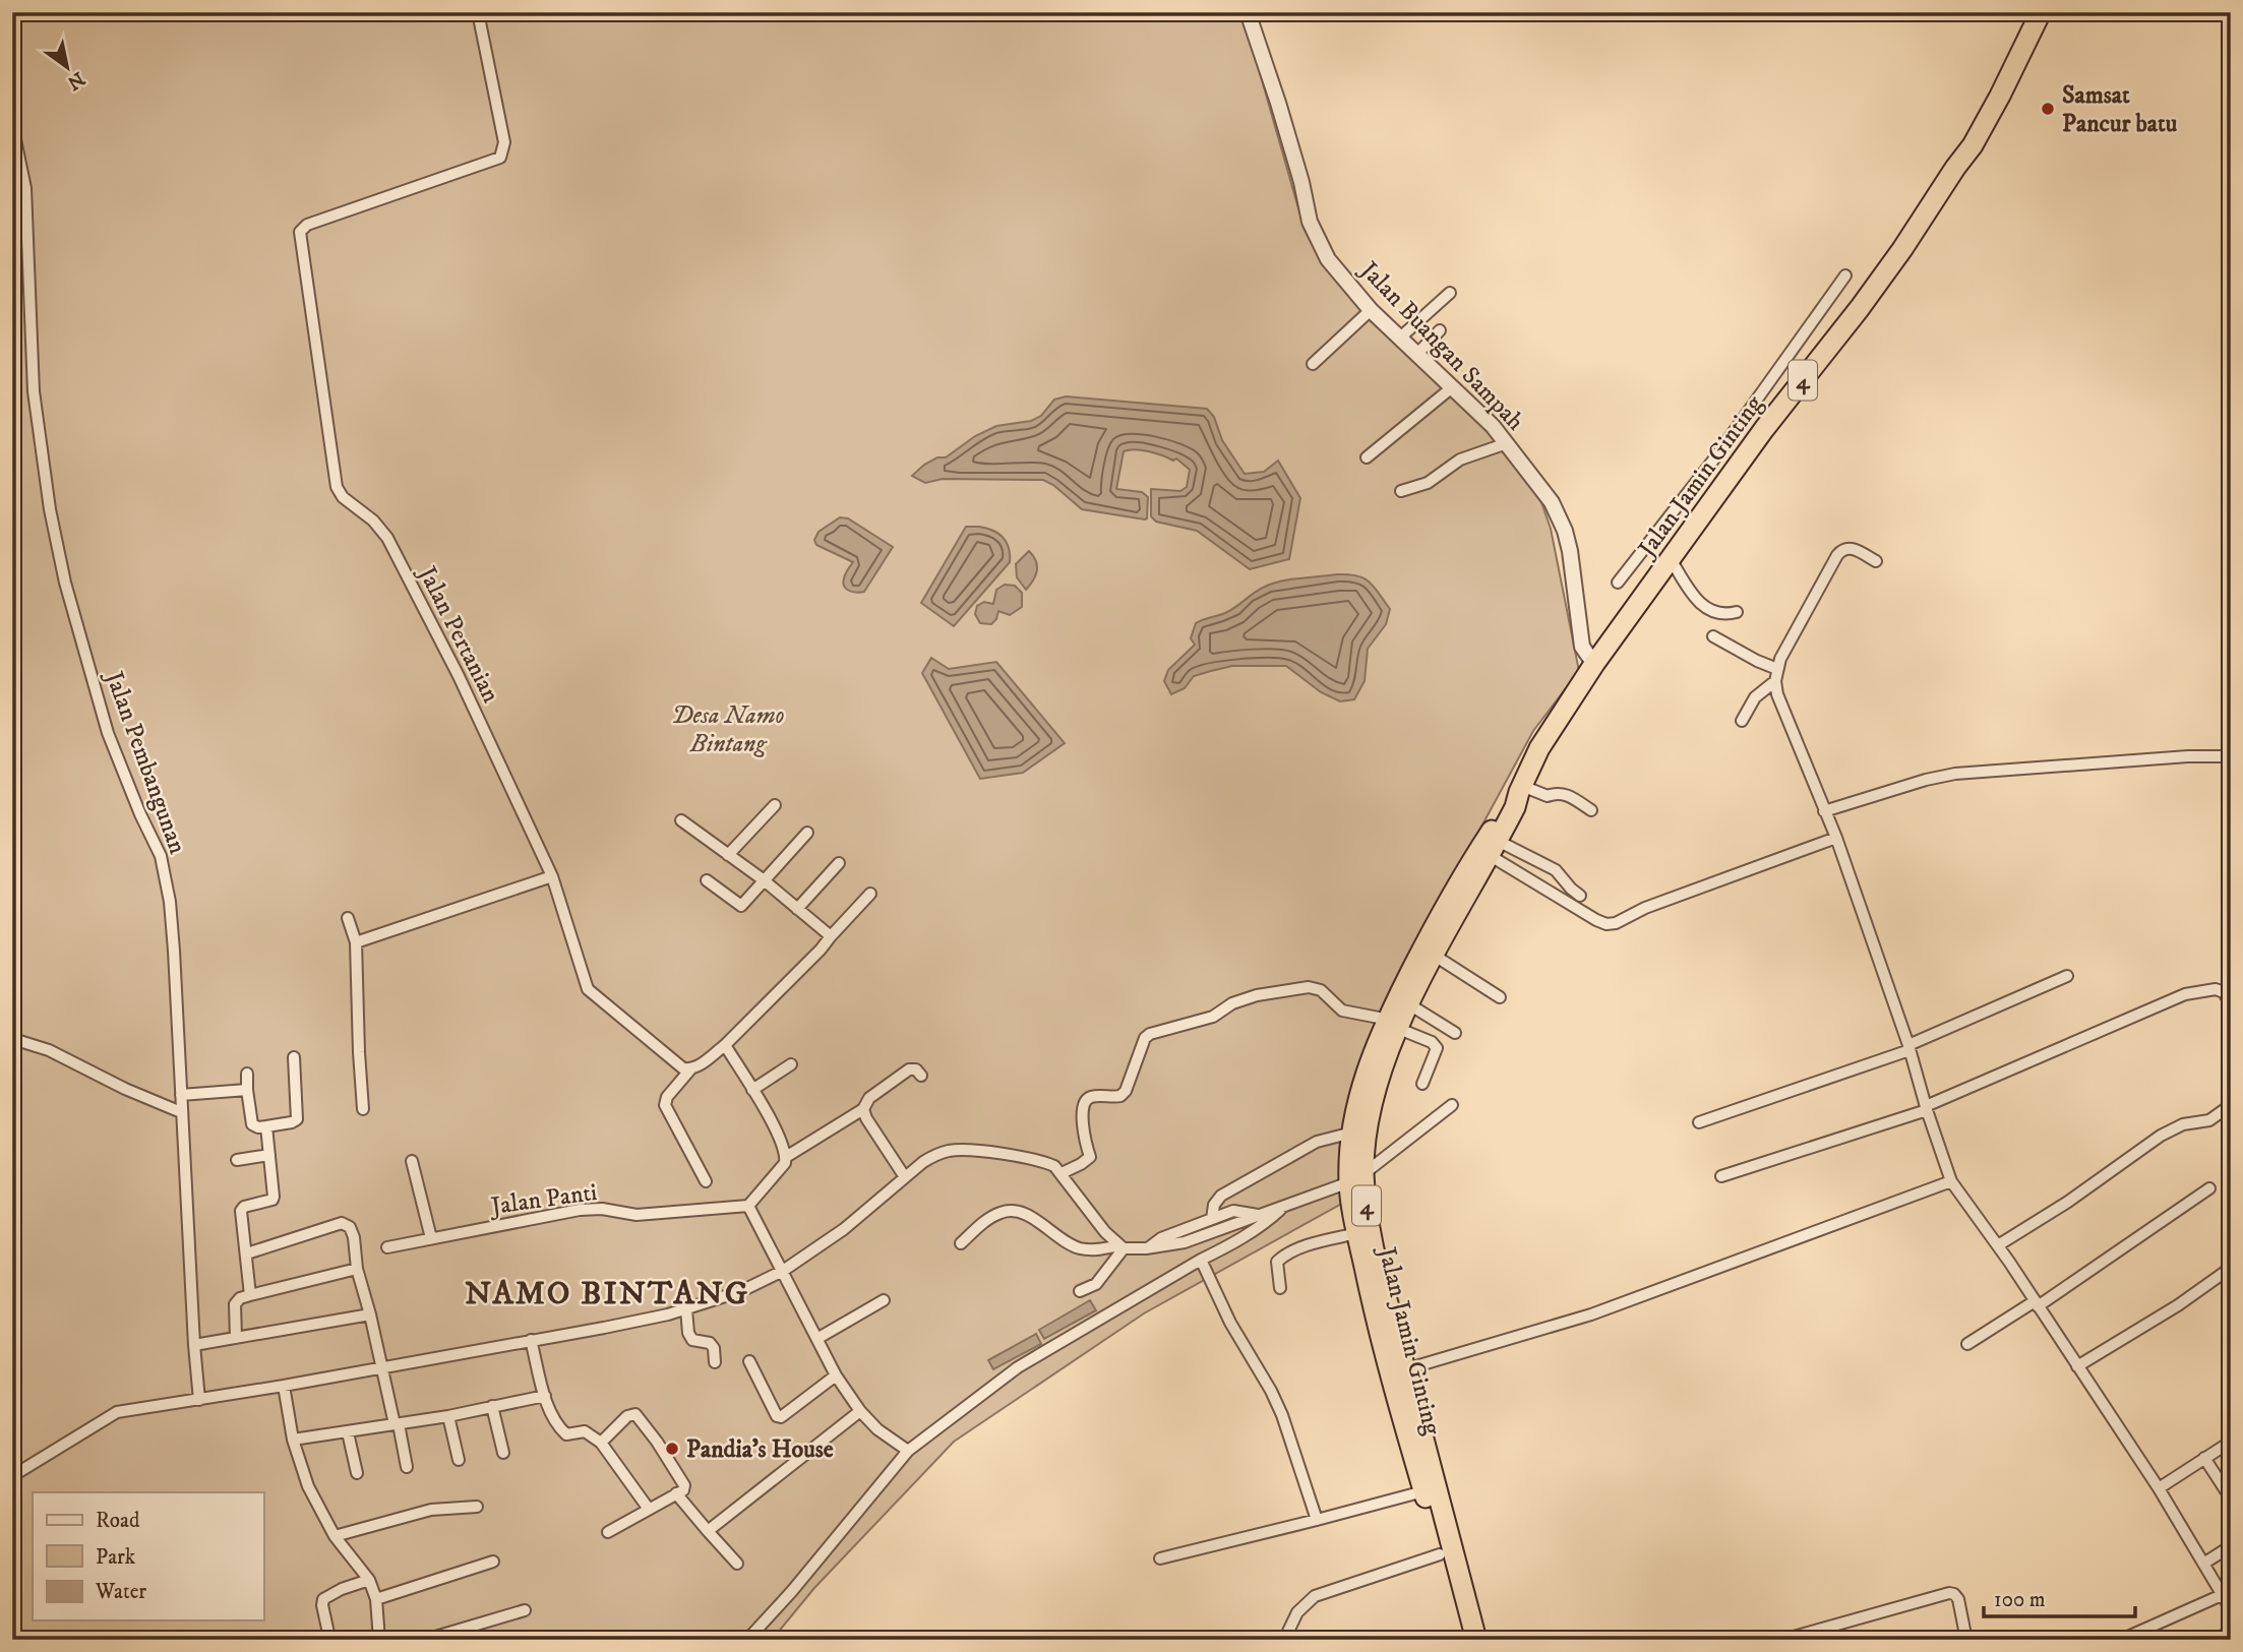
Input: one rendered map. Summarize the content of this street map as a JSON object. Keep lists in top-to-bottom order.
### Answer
{
  "streets": {
    "highway": ["4", "Jalan Jamin Ginting"],
    "street": [
      "Jalan Buangan Sampah",
      "Jalan Pertanian",
      "Jalan Pembangunan",
      "Jalan Panti"
    ]
  },
  "crossings": [
    ["Jalan Buangan Sampah", "Jalan Jamin Ginting"]
  ],
  "districts": ["NAMO BINTANG"],
  "parks": ["Desa Namo Bintang"],
  "places": ["Samsat Pancur batu", "Pandia's House"],
  "legend": ["Road", "Park", "Water"],
  "scale_bar": "100 m",
  "north": "bottom right"
}
